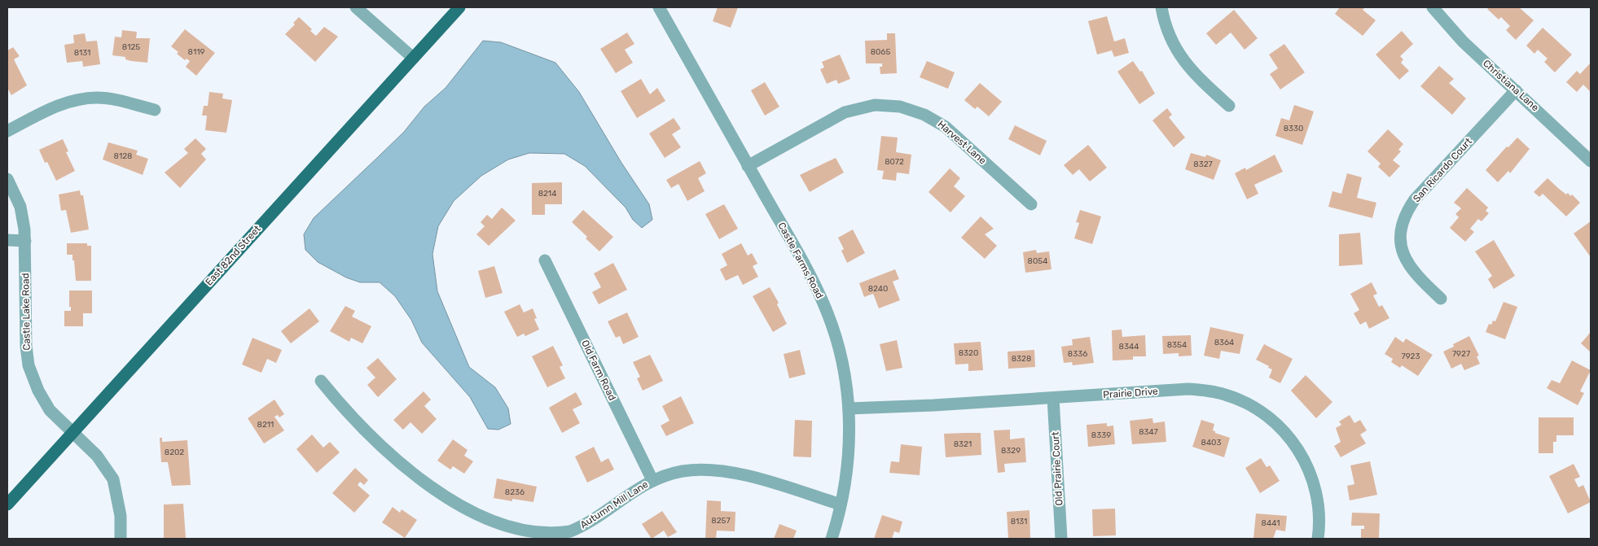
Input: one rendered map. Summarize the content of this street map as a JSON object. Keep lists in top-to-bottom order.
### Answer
{
  "streets": {
    "main road": ["East 82nd Street"],
    "street": [
      "Christiana Lane",
      "Harvest Lane",
      "San Ricardo Court",
      "Castle Farms Road",
      "Castle Lake Road",
      "Old Farm Road",
      "Prairie Drive",
      "Old Prairie Court",
      "Autumn Mill Lane"
    ]
  },
  "crossings": [
    ["Christiana Lane", "San Ricardo Court"],
    ["Harvest Lane", "Castle Farms Road"],
    ["East 82nd Street", "Castle Lake Road"],
    ["Castle Farms Road", "Prairie Drive"],
    ["Castle Farms Road", "Autumn Mill Lane"],
    ["Old Farm Road", "Autumn Mill Lane"],
    ["Prairie Drive", "Old Prairie Court"]
  ],
  "house_numbers": [
    "8125",
    "8119",
    "8065",
    "8131",
    "8330",
    "8128",
    "8072",
    "8327",
    "8214",
    "8054",
    "8240",
    "8364",
    "8354",
    "8344",
    "8320",
    "8336",
    "7927",
    "7923",
    "8328",
    "8211",
    "8347",
    "8339",
    "8403",
    "8321",
    "8329",
    "8202",
    "8236",
    "8257",
    "8131",
    "8441"
  ]
}
